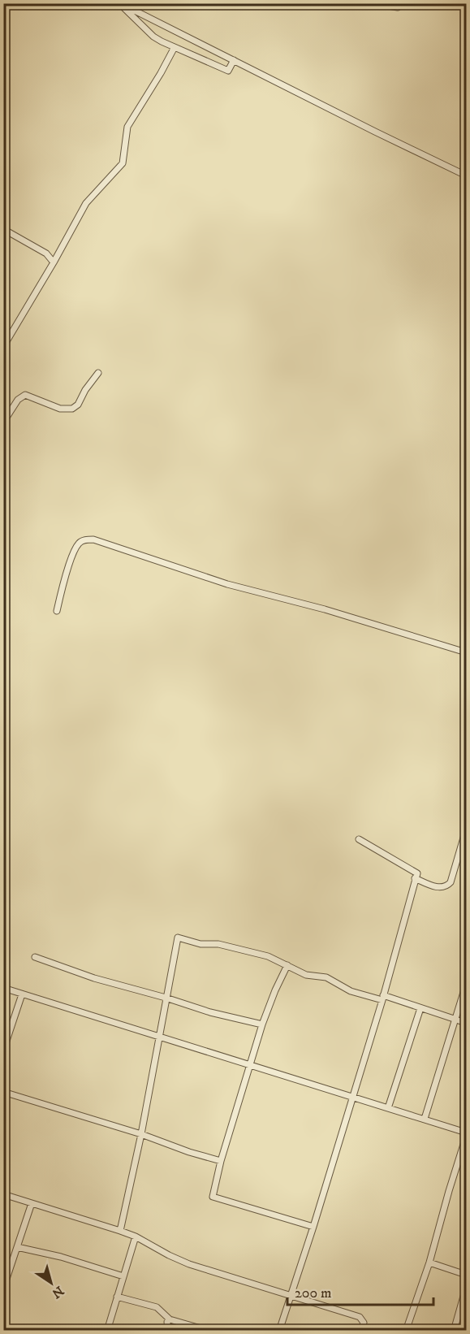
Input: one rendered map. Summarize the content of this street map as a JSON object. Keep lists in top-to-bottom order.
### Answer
{
  "scale_bar": "200 m",
  "north": "bottom right"
}
